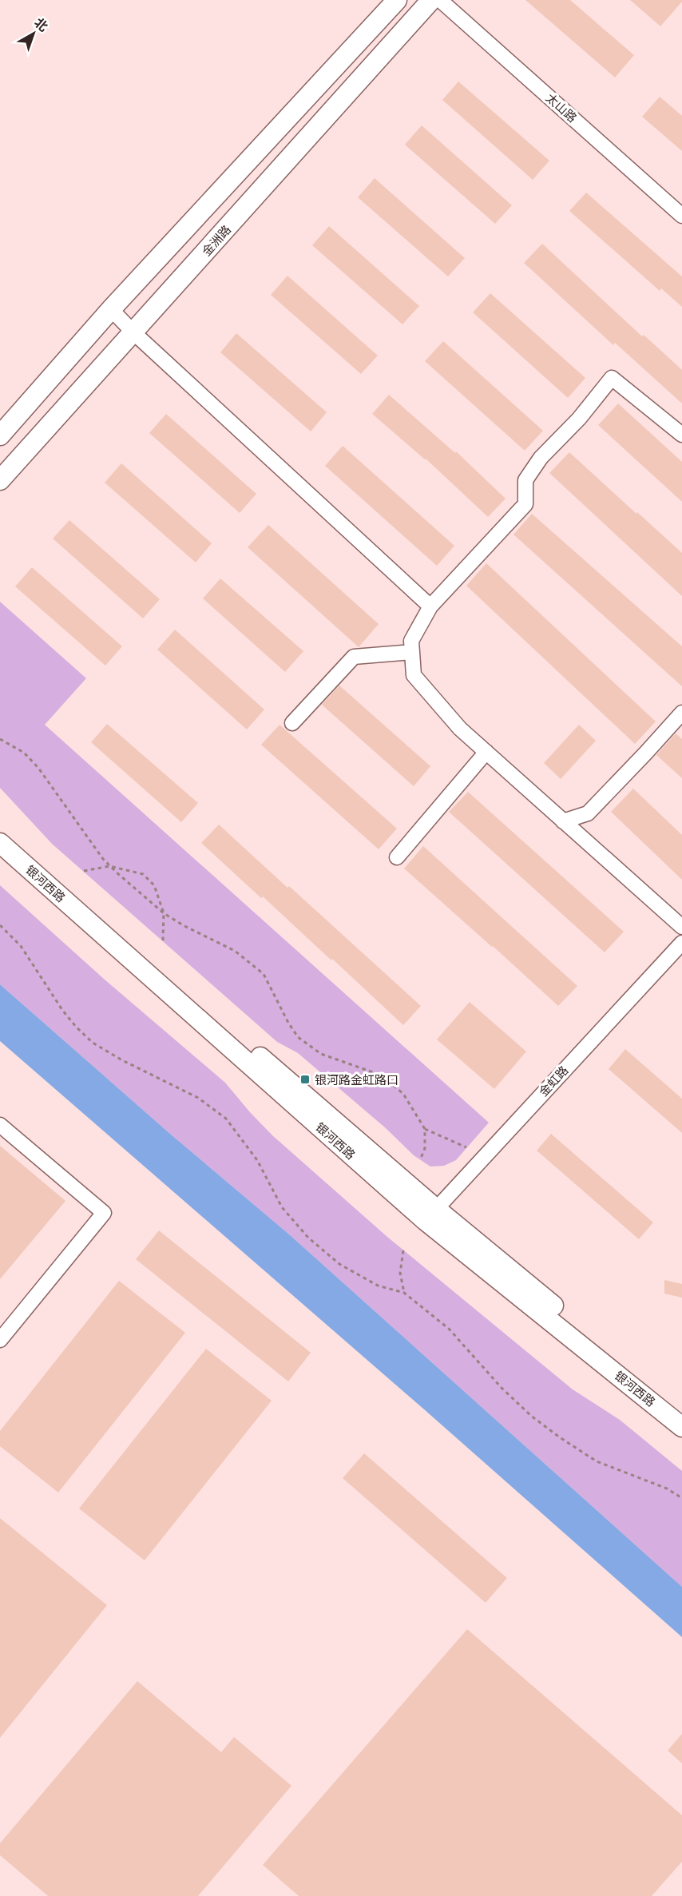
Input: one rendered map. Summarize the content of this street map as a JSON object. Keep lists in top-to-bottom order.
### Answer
{
  "streets": {
    "main road": ["金洲路", "银河西路"],
    "street": ["太山路", "金虹路"]
  },
  "crossings": [
    ["银河西路", "金虹路"]
  ],
  "places": {
    "transit": ["银河路金虹路口"]
  },
  "north": "top right"
}
